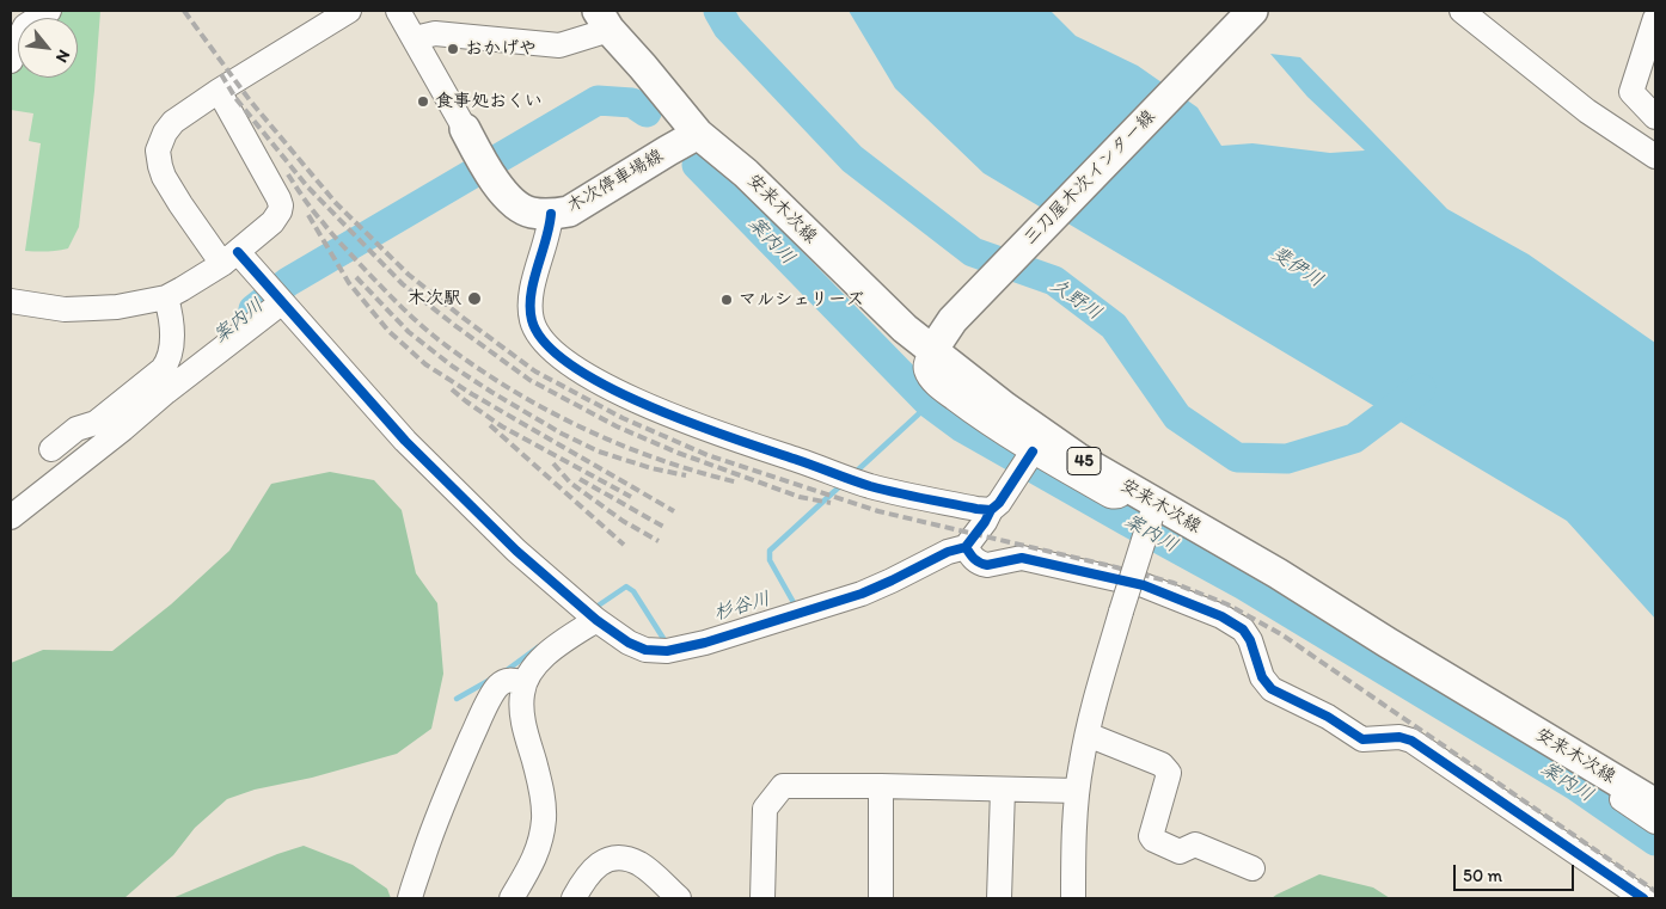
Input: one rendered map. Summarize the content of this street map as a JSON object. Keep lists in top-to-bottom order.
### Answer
{
  "streets": {
    "main road": [
      "三刀屋木次インター線",
      "木次停車場線",
      "安来木次線",
      "45"
    ]
  },
  "crossings": [
    ["三刀屋木次インター線", "安来木次線"],
    ["木次停車場線", "安来木次線"]
  ],
  "water": [
    "案内川",
    "斐伊川",
    "久野川",
    "杉谷川"
  ],
  "places": [
    "おかげや",
    "食事処おくい",
    "木次駅",
    "マルシェリーズ"
  ],
  "scale_bar": "50 m",
  "north": "bottom right"
}
